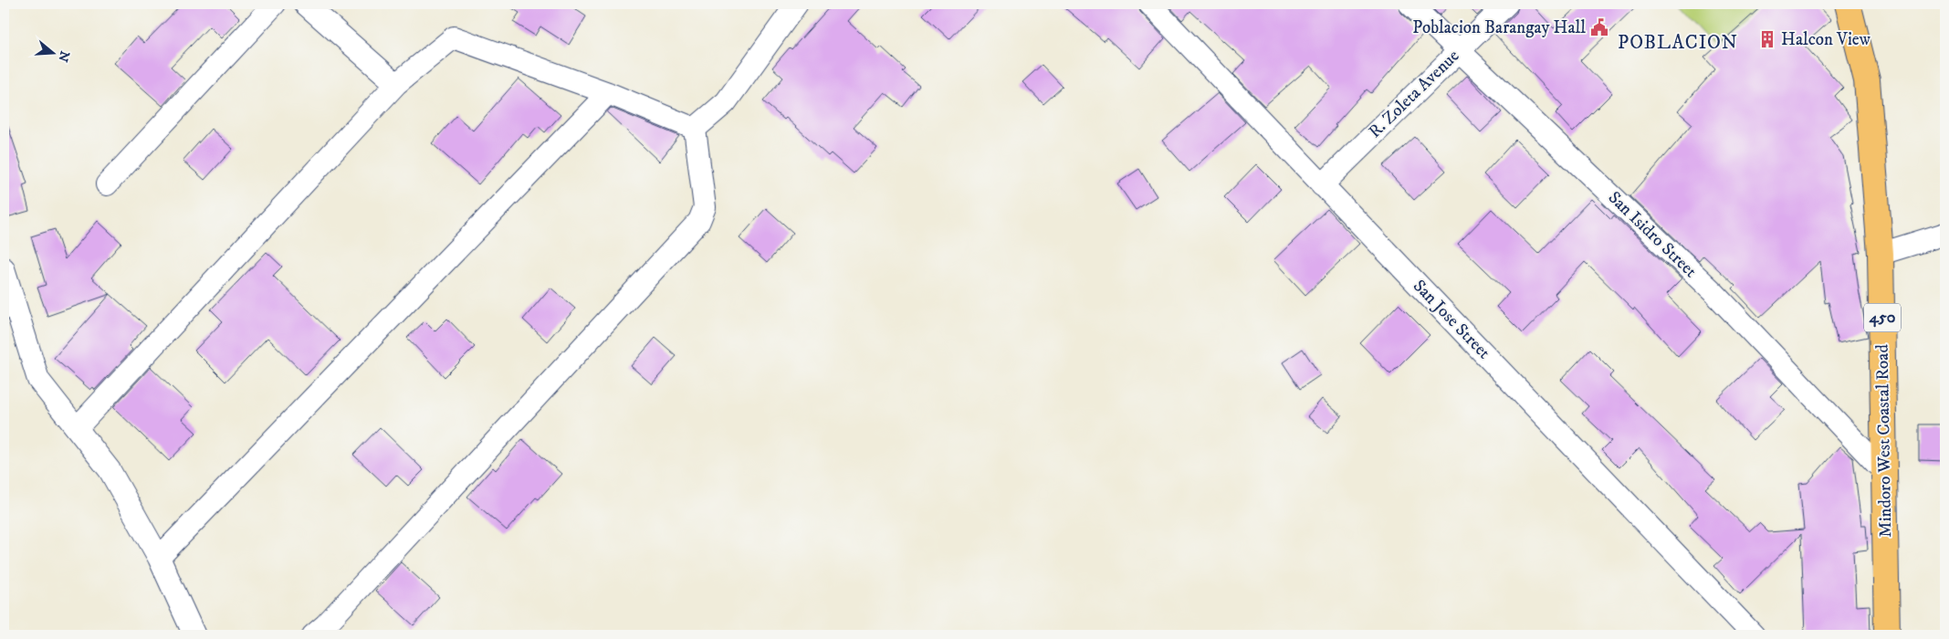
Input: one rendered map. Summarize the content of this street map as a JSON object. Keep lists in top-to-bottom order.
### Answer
{
  "streets": {
    "main road": ["450", "Mindoro West Coastal Road"],
    "street": ["R. Zoleta Avenue", "San Isidro Street", "San Jose Street"]
  },
  "crossings": [
    ["R. Zoleta Avenue", "San Isidro Street"],
    ["R. Zoleta Avenue", "San Jose Street"],
    ["San Isidro Street", "Mindoro West Coastal Road"]
  ],
  "districts": ["POBLACION"],
  "places": {
    "public building": ["Poblacion Barangay Hall"],
    "building": ["Halcon View"]
  },
  "north": "right"
}
